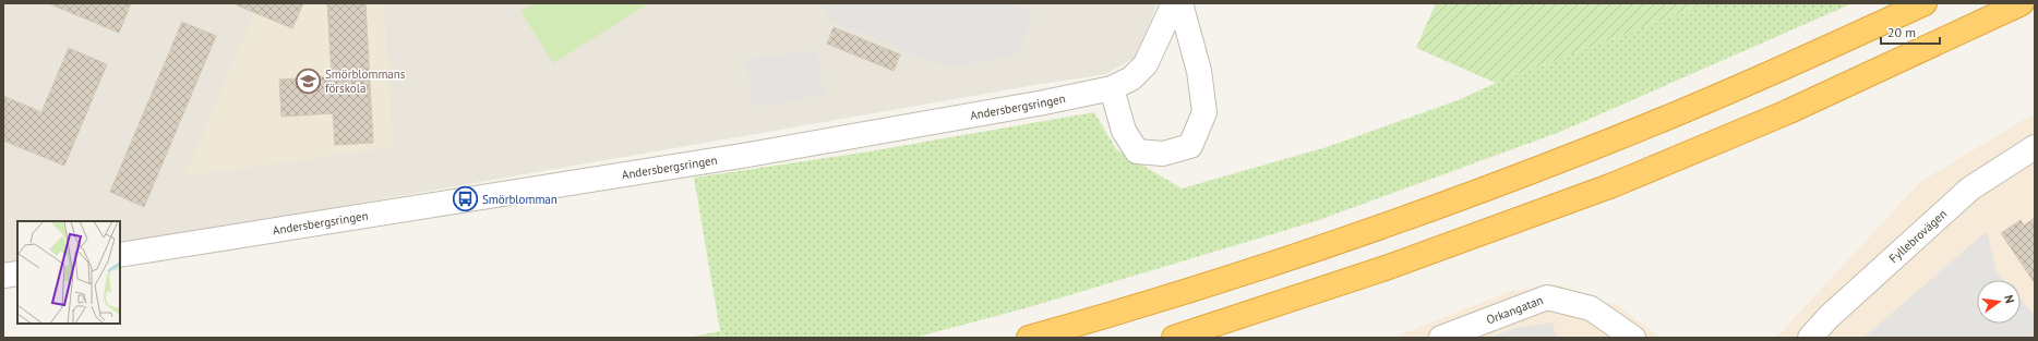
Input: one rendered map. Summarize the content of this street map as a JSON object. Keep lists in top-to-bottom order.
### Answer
{
  "streets": {
    "street": ["Andersbergsringen", "Fyllebrovägen", "Orkangatan"]
  },
  "places": {
    "school or university": ["Smörblommans förskola"],
    "bus stop": ["Smörblomman"]
  },
  "scale_bar": "20 m",
  "north": "right"
}
